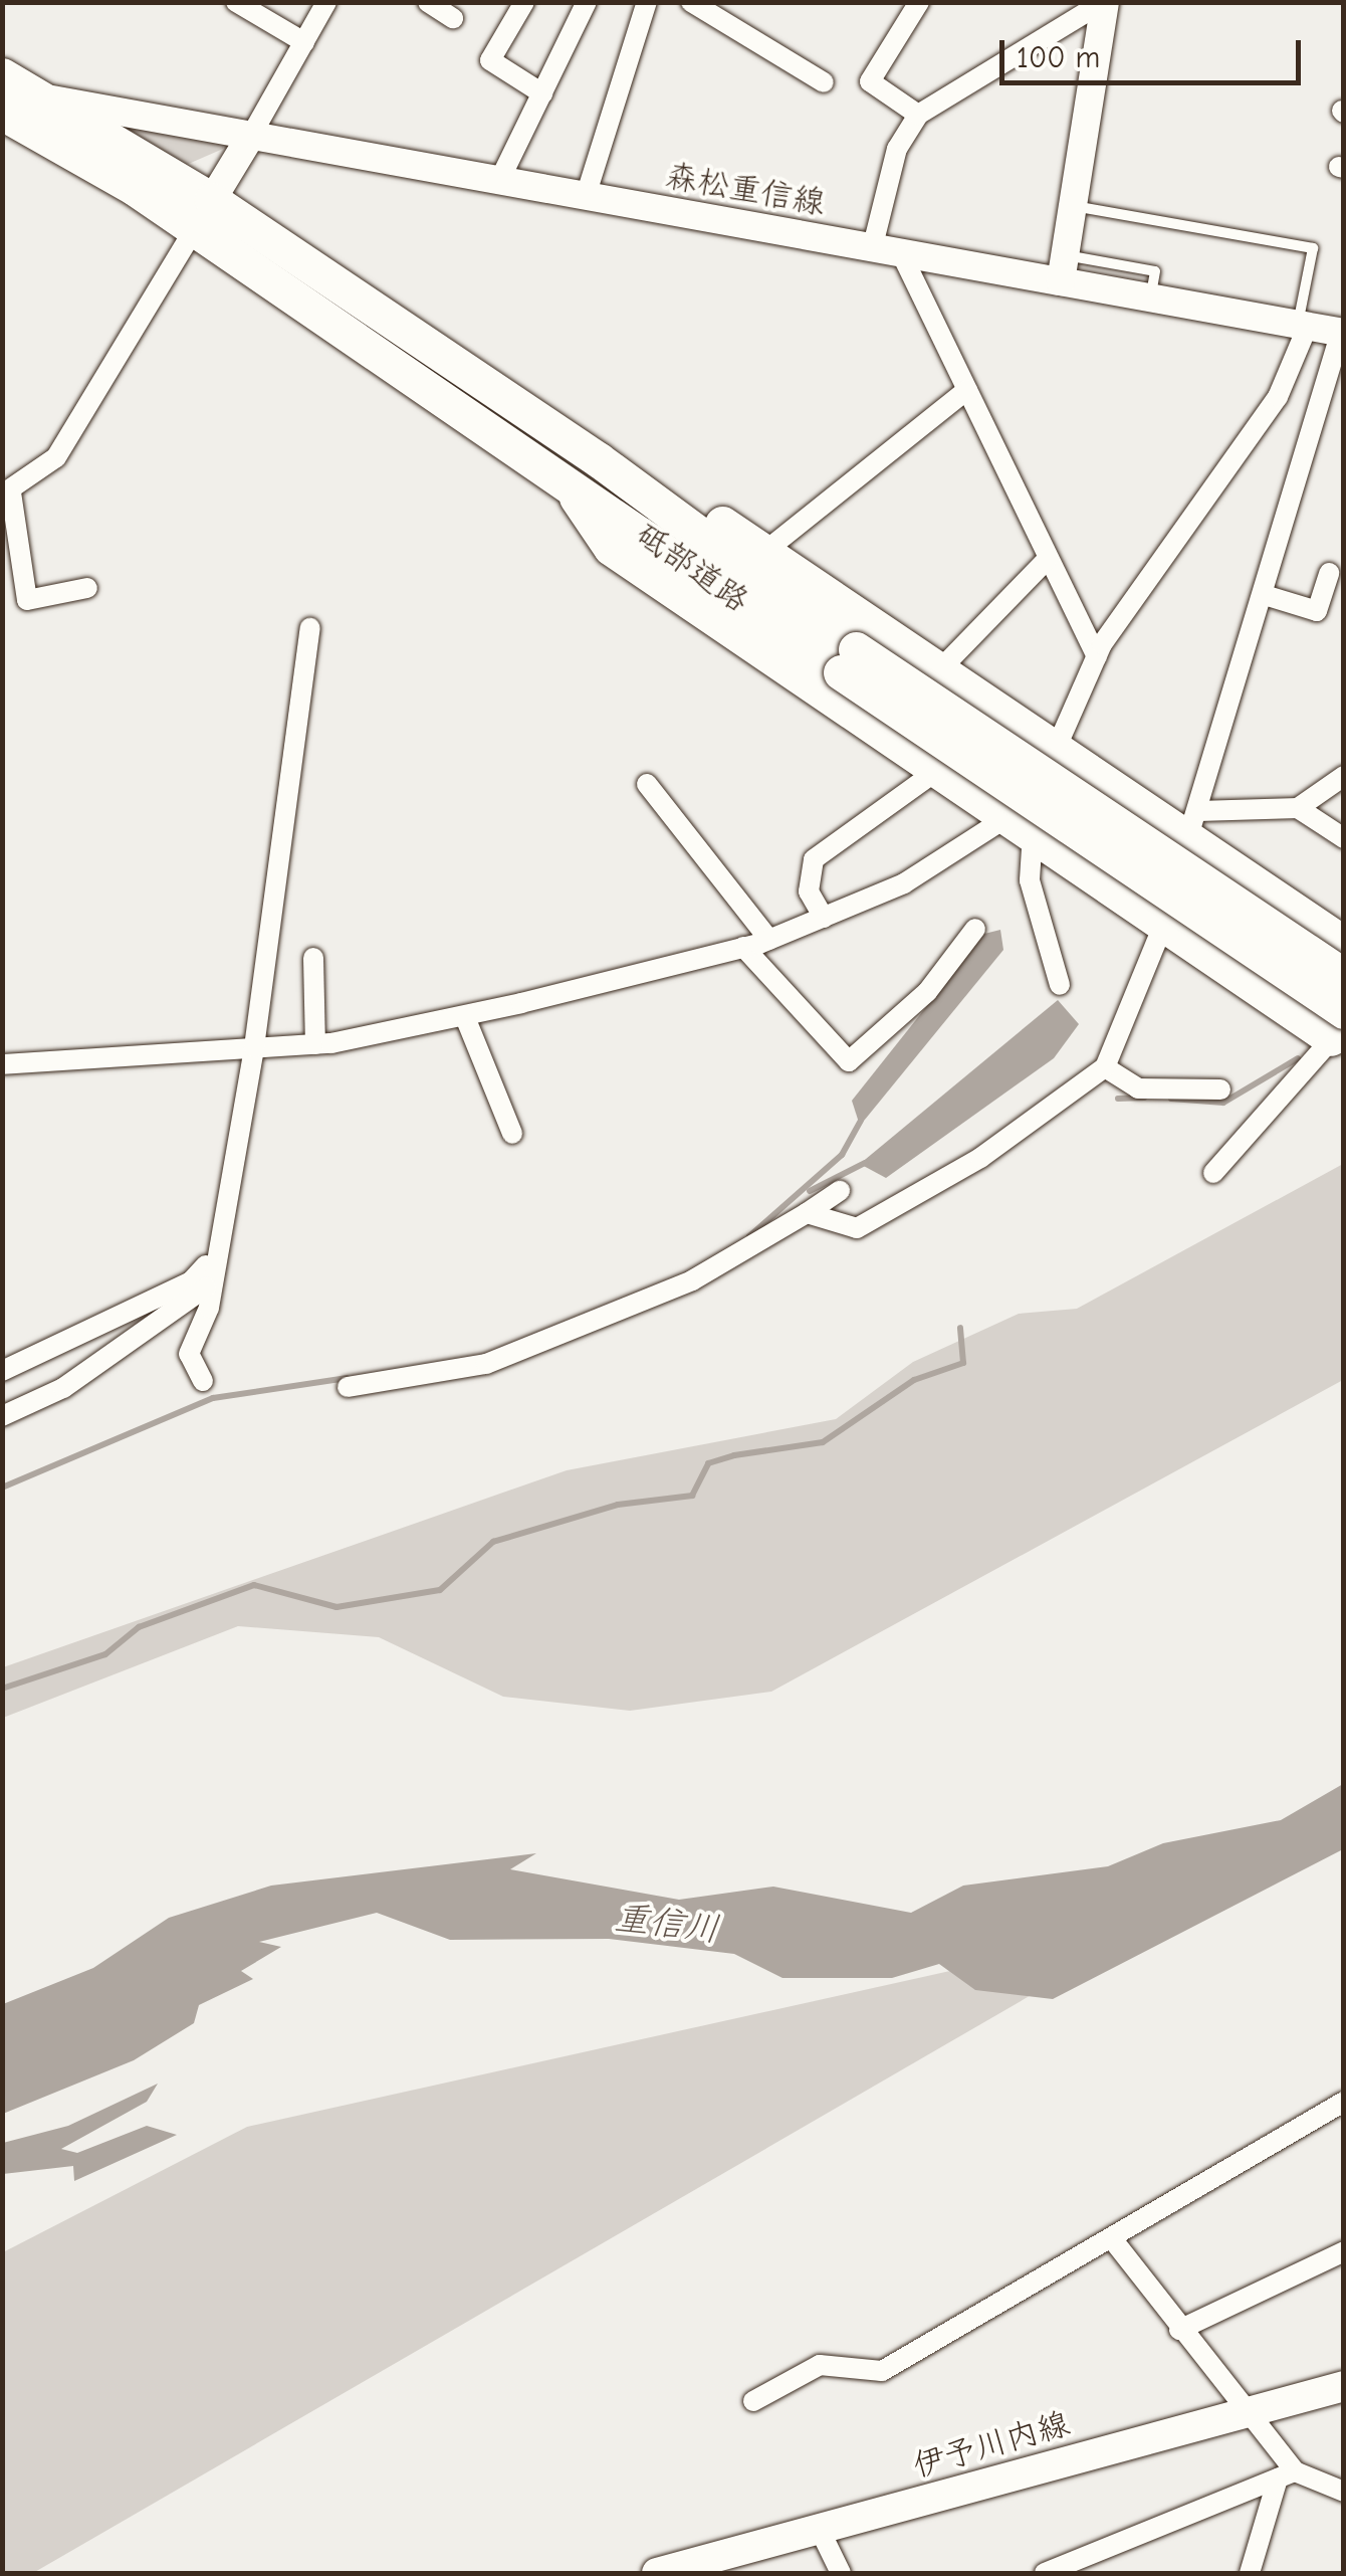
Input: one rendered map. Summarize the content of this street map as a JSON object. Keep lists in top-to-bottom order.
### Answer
{
  "streets": {
    "highway": ["砥部道路"],
    "main road": ["森松重信線", "伊予川内線"]
  },
  "crossings": [
    ["森松重信線", "砥部道路"]
  ],
  "water": ["重信川"],
  "scale_bar": "100 m"
}
